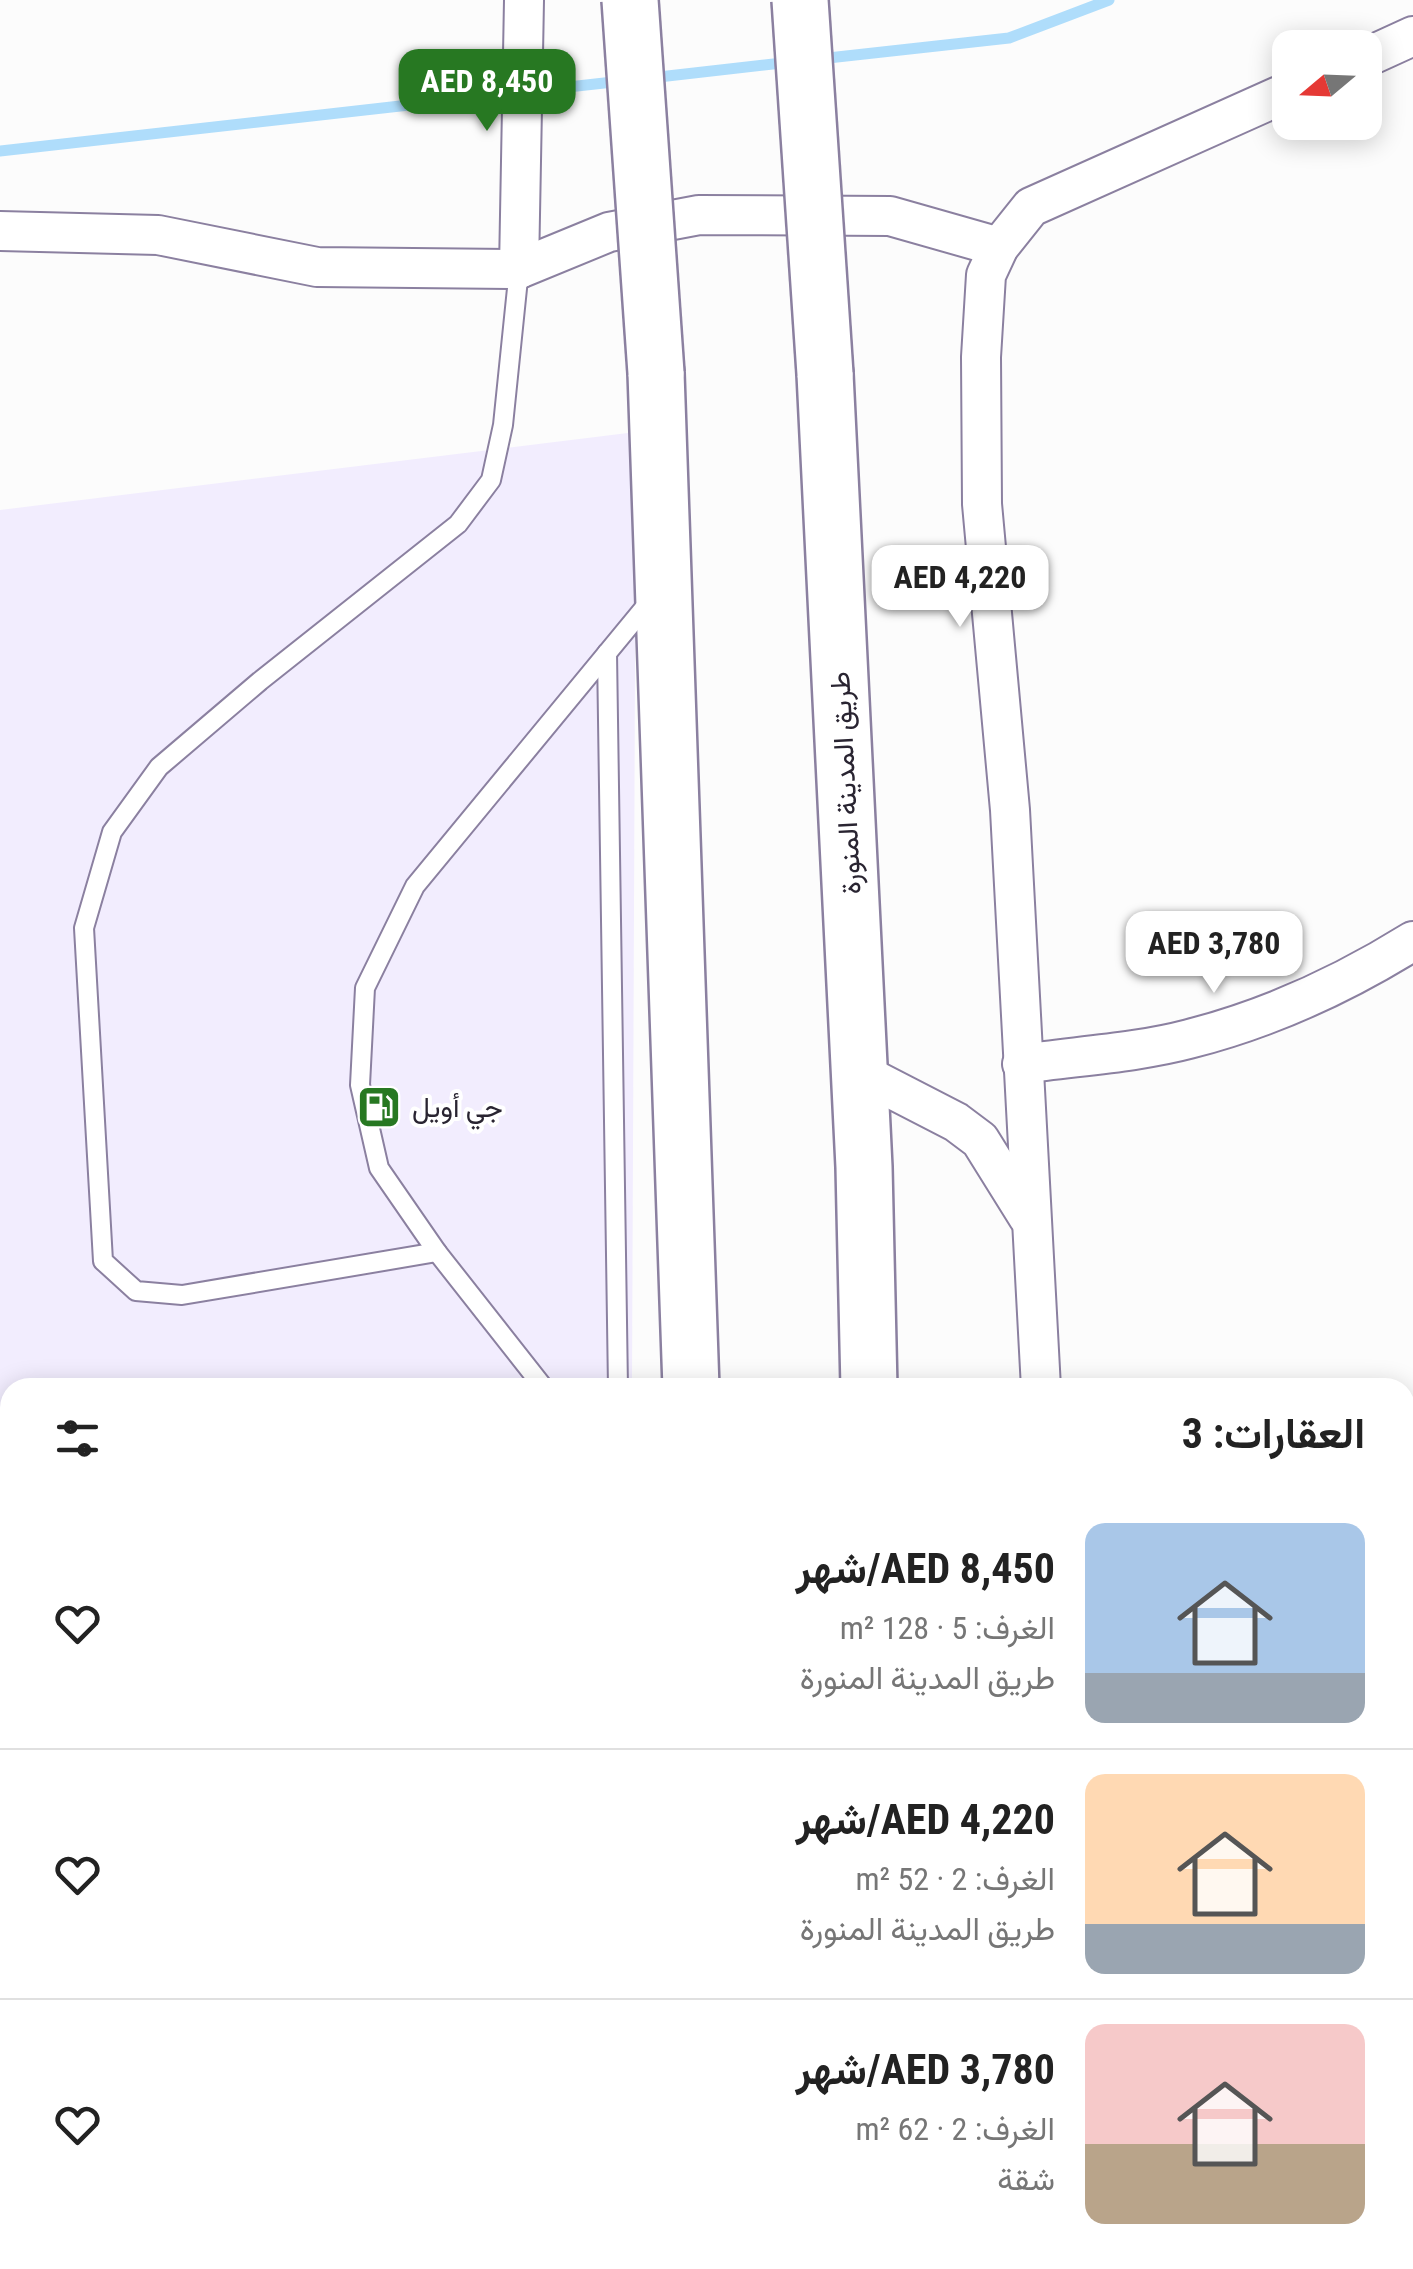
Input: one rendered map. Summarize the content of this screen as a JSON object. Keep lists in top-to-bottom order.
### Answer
{
  "streets": {
    "highway": ["طريق المدينة المنورة"]
  },
  "places": {
    "fuel station": ["جي أويل"]
  },
  "north": "left",
  "page": {
    "price": ["AED 8,450", "AED 4,220", "AED 3,780"],
    "heading": "العقارات: 3",
    "list": [
      {
        "name": "AED 8,450/شهر",
        "note": "الغرف: 5 · 128 m² · طريق المدينة المنورة"
      },
      {
        "name": "AED 4,220/شهر",
        "note": "الغرف: 2 · 52 m² · طريق المدينة المنورة"
      },
      {
        "name": "AED 3,780/شهر",
        "note": "الغرف: 2 · 62 m² · شقة"
      }
    ]
  }
}
